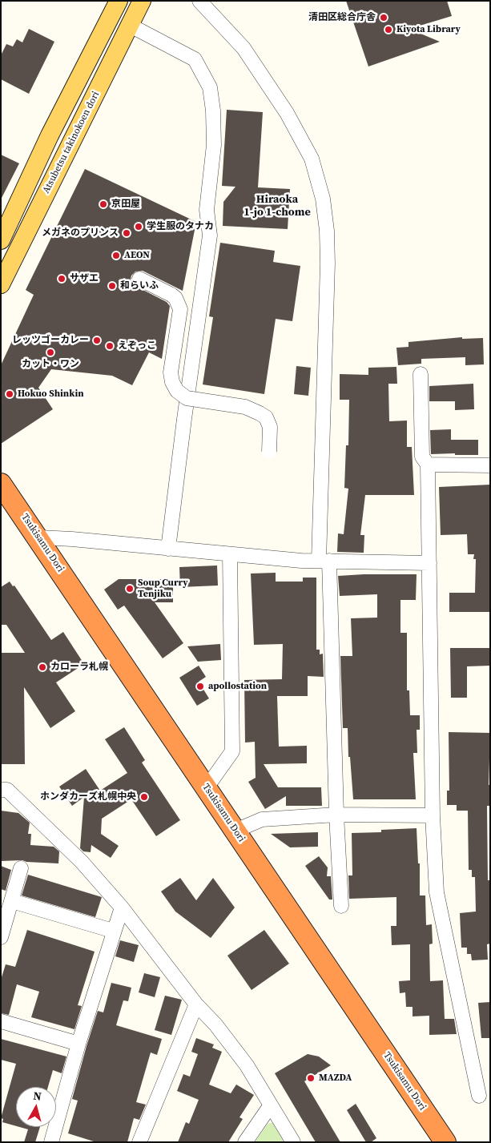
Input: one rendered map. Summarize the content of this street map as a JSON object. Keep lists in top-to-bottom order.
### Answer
{
  "streets": {
    "highway": ["Tsukisamu Dori"],
    "main road": ["Atsubetsu takinokoen dori"]
  },
  "districts": ["Hiraoka 1-jo 1-chome"],
  "places": [
    "清田区総合庁舎",
    "Kiyota Library",
    "京田屋",
    "学生服のタナカ",
    "メガネのプリンス",
    "AEON",
    "サザエ",
    "和らいふ",
    "レッツゴーカレー",
    "えぞっこ",
    "カット・ワン",
    "Hokuo Shinkin",
    "Soup Curry Tenjiku",
    "カローラ札幌",
    "apollostation",
    "ホンダカーズ札幌中央",
    "MAZDA"
  ],
  "north": "top"
}
